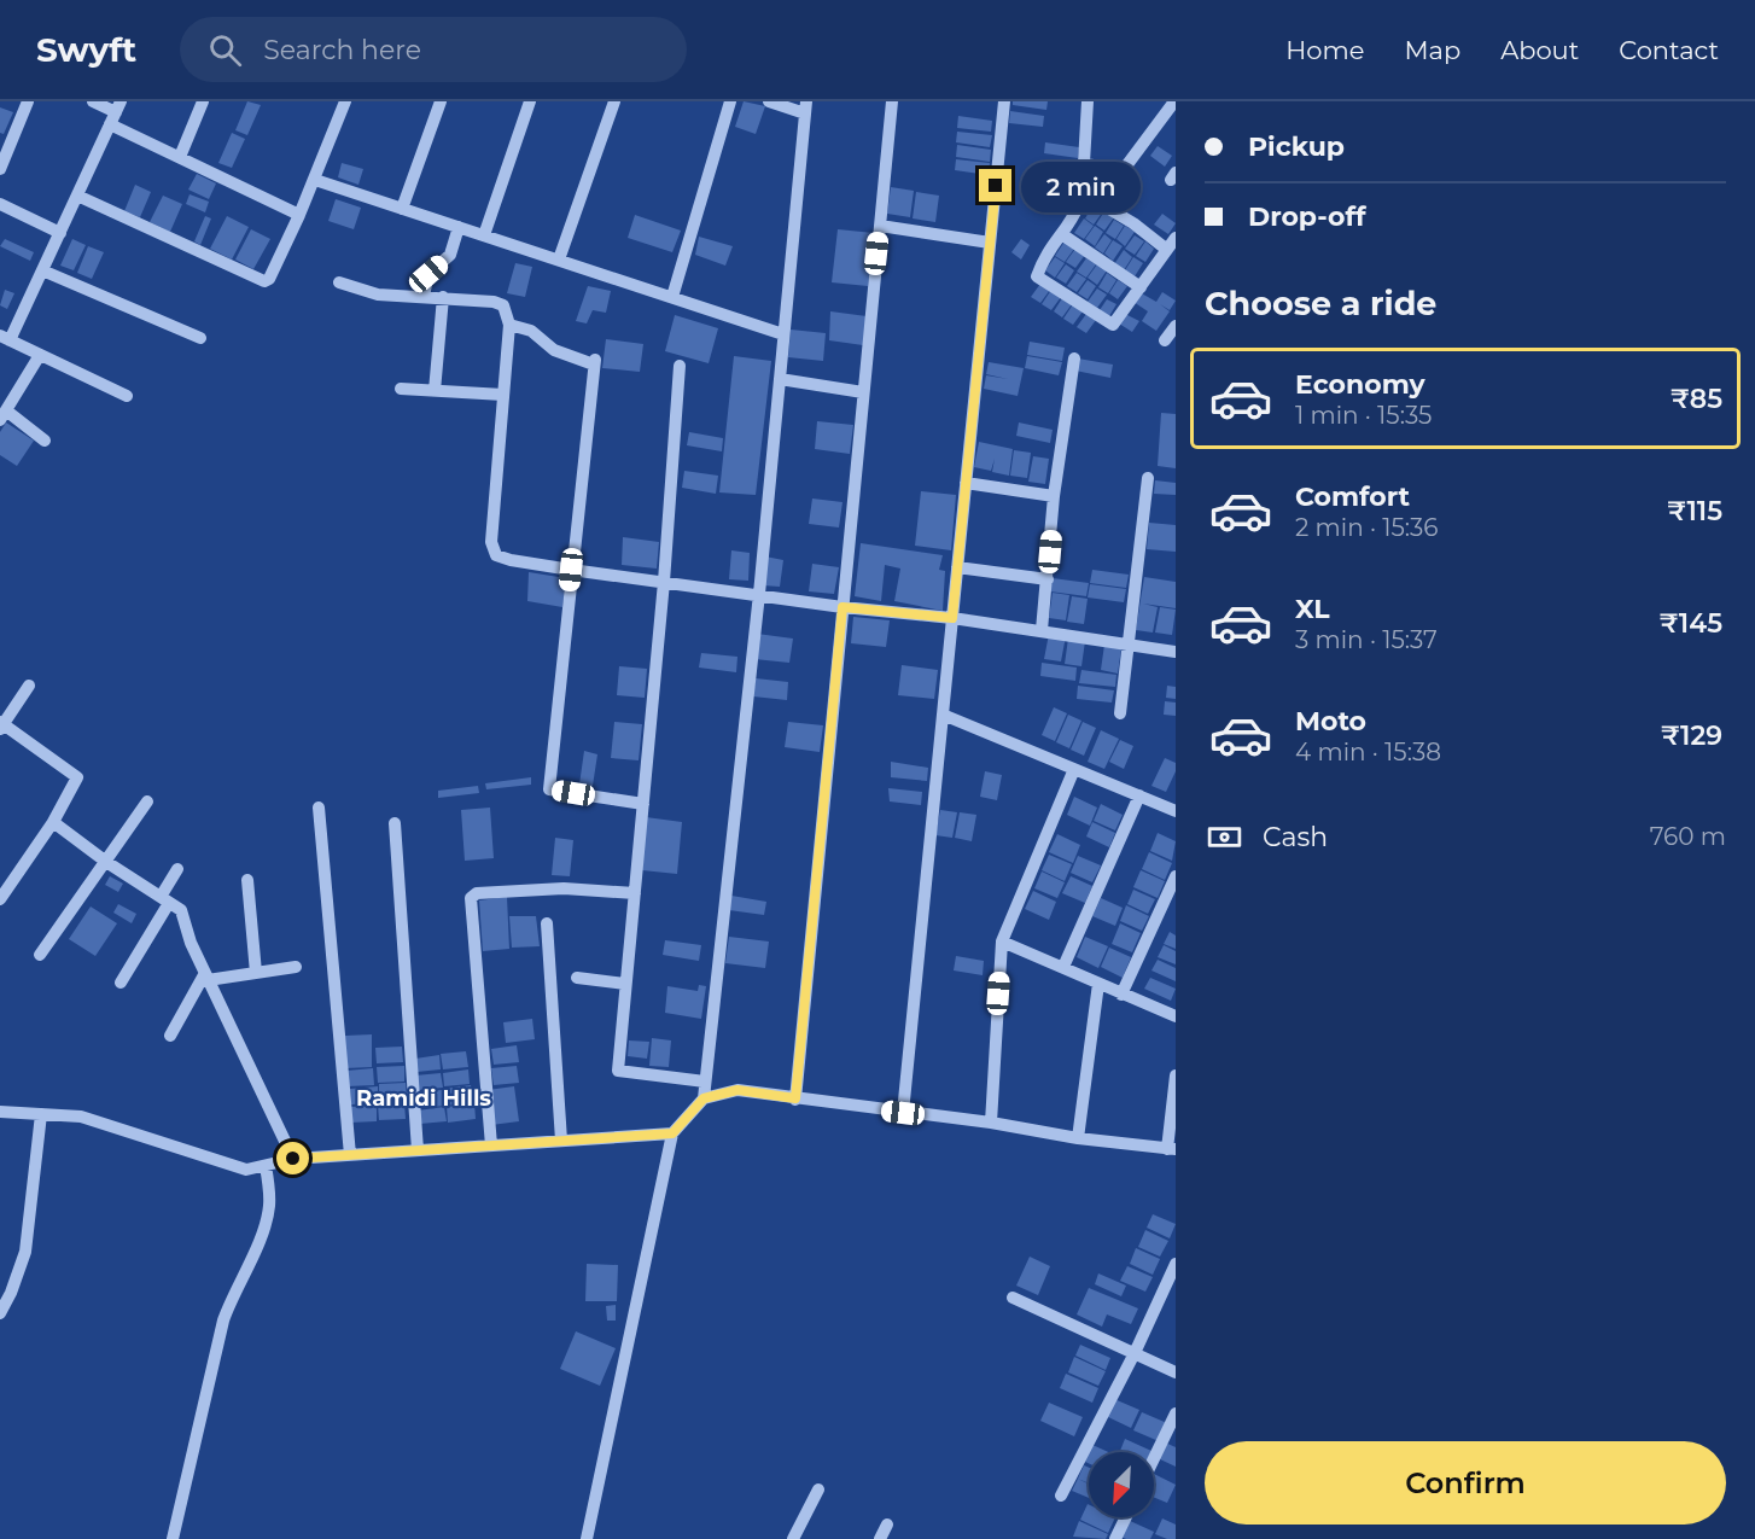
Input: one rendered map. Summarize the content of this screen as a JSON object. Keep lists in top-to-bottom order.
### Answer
{
  "districts": ["Ramidi Hills"],
  "north": "bottom left",
  "page": {
    "header": "Swyft",
    "search": "Search here",
    "nav": [
      "Home",
      "Map",
      "About",
      "Contact"
    ],
    "banner": ["Pickup", "Drop-off"],
    "bubble": "2 min",
    "heading": "Choose a ride",
    "list": [
      {
        "name": "Economy",
        "note": "1 min · 15:35",
        "value": "₹85"
      },
      {
        "name": "Comfort",
        "note": "2 min · 15:36",
        "value": "₹115"
      },
      {
        "name": "XL",
        "note": "3 min · 15:37",
        "value": "₹145"
      },
      {
        "name": "Moto",
        "note": "4 min · 15:38",
        "value": "₹129"
      }
    ],
    "pay": ["Cash", "760 m"],
    "buttons": "Confirm"
  }
}
